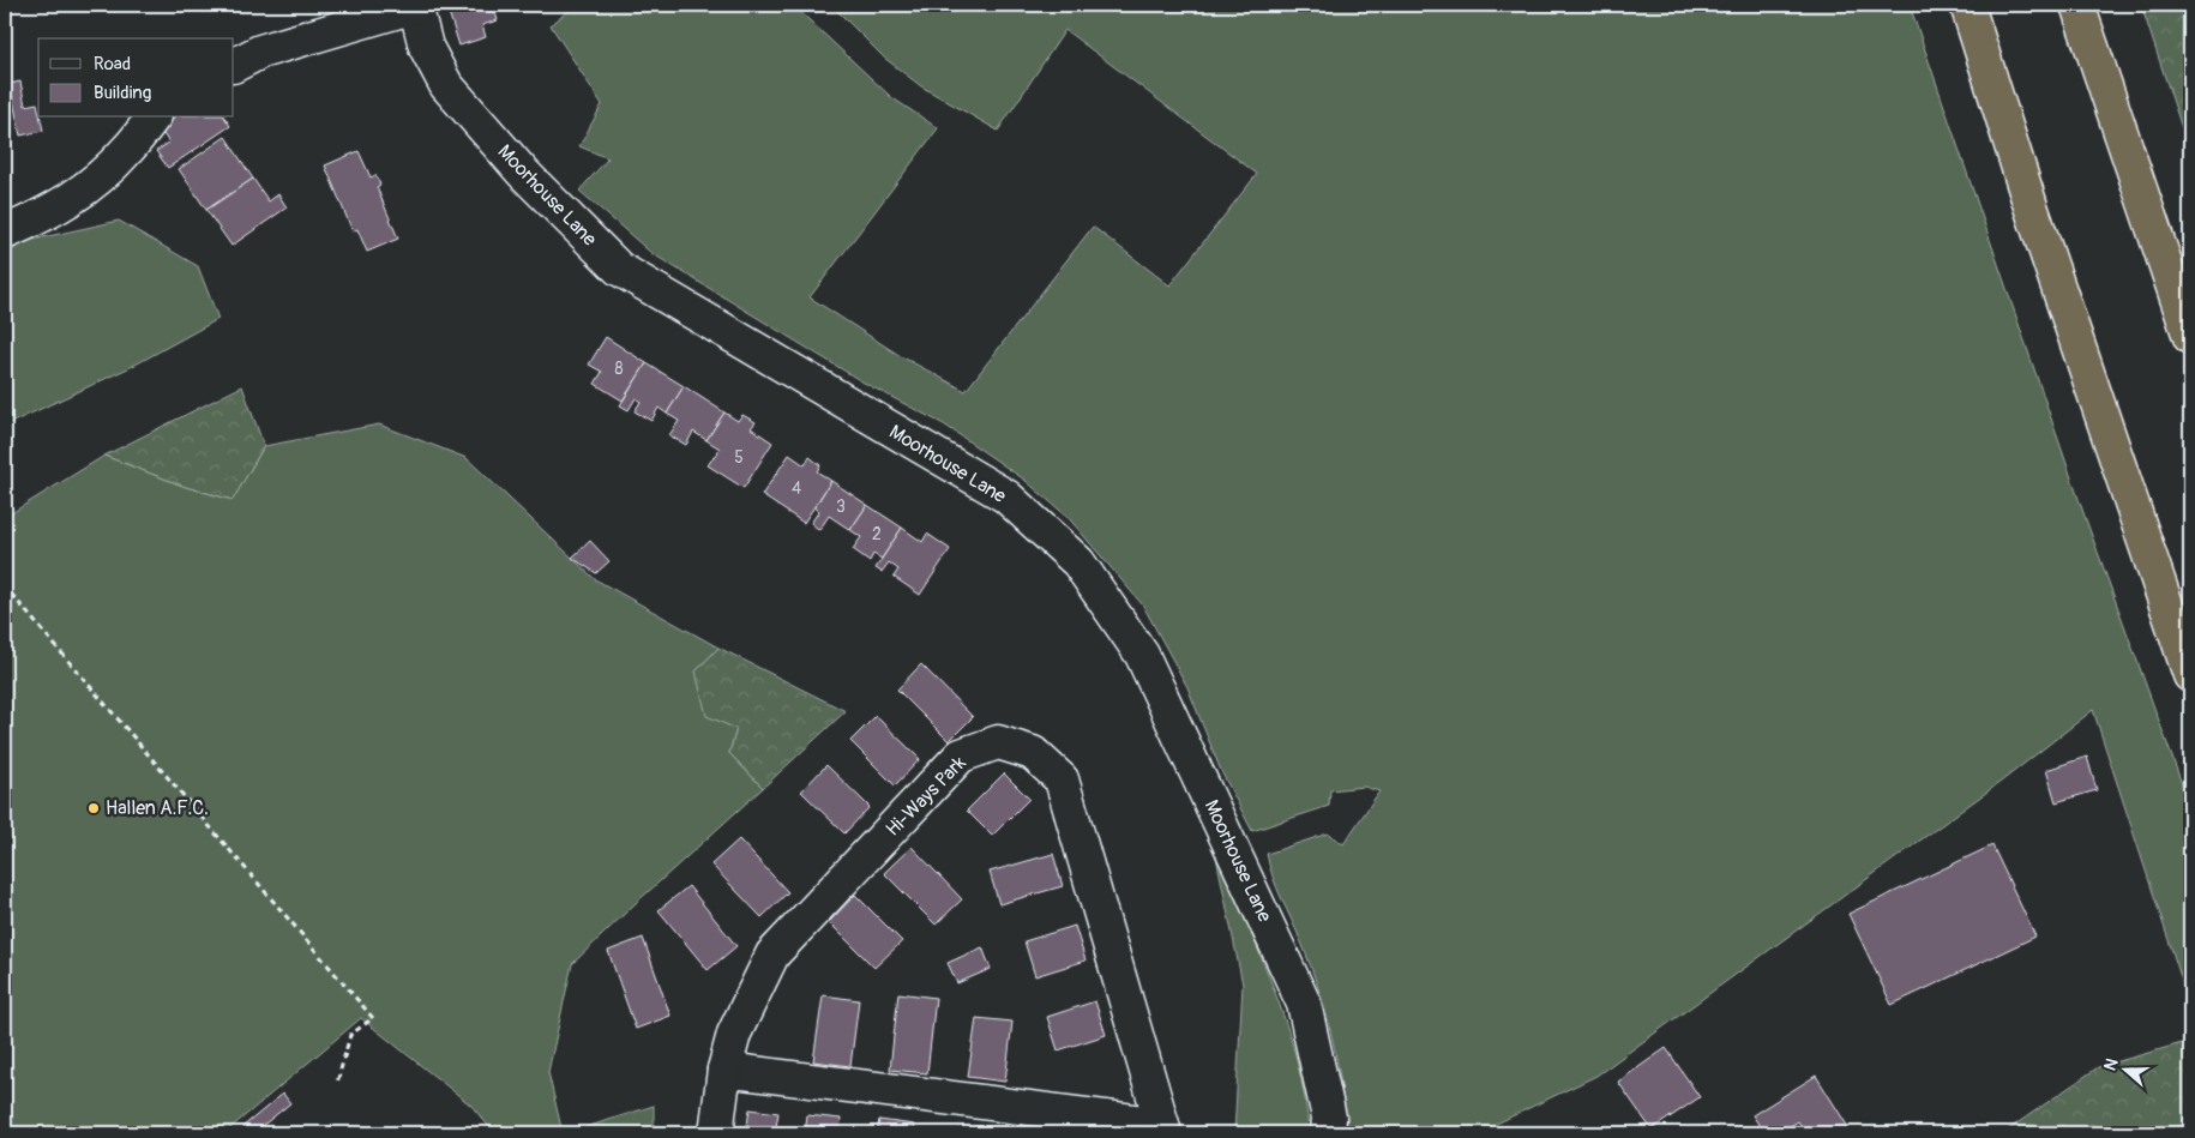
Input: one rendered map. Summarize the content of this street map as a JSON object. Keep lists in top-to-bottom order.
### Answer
{
  "streets": {
    "street": ["Moorhouse Lane", "Hi-Ways Park"]
  },
  "places": ["Hallen A.F.C."],
  "house_numbers": [
    "8",
    "5",
    "4",
    "3",
    "2"
  ],
  "legend": ["Road", "Building"],
  "north": "left"
}
